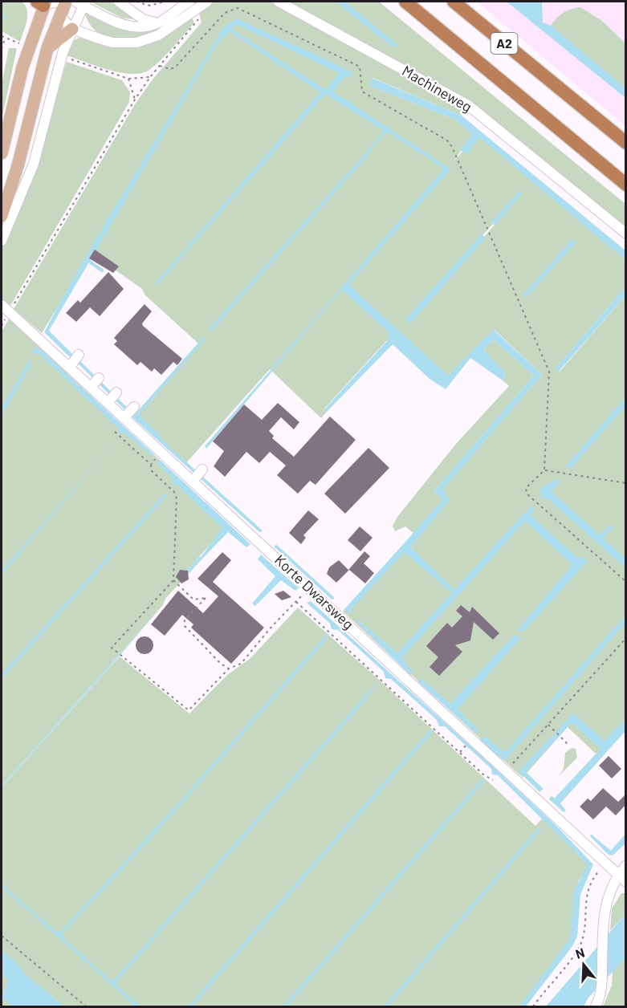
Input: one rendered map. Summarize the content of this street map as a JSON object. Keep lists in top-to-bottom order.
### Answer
{
  "streets": {
    "highway": ["A2"],
    "street": ["Machineweg", "Korte Dwarsweg"]
  },
  "north": "top"
}
